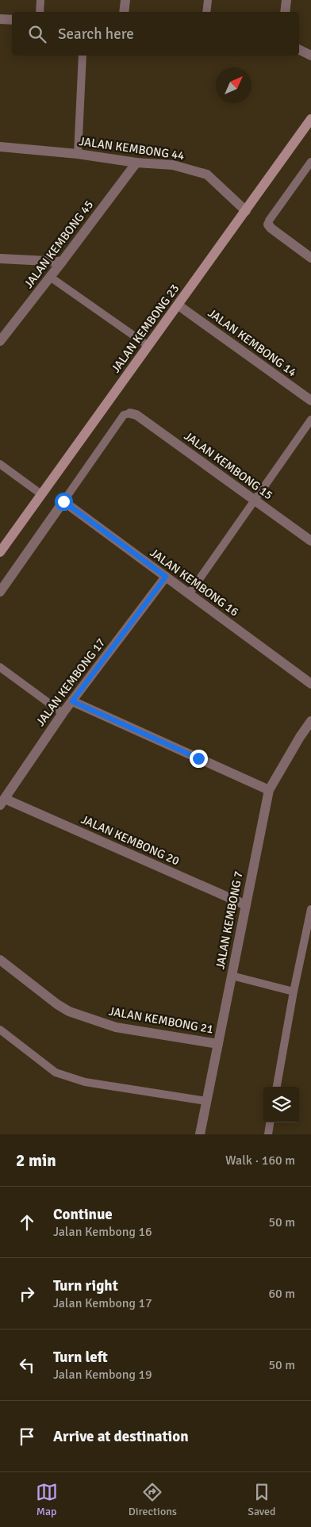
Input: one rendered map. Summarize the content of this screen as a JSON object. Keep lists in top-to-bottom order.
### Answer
{
  "streets": {
    "street": [
      "JALAN KEMBONG 44",
      "JALAN KEMBONG 45",
      "JALAN KEMBONG 23",
      "JALAN KEMBONG 14",
      "JALAN KEMBONG 15",
      "JALAN KEMBONG 16",
      "JALAN KEMBONG 17",
      "JALAN KEMBONG 20",
      "JALAN KEMBONG 7",
      "JALAN KEMBONG 21"
    ]
  },
  "crossings": [
    ["JALAN KEMBONG 44", "JALAN KEMBONG 45"],
    ["JALAN KEMBONG 44", "JALAN KEMBONG 23"],
    ["JALAN KEMBONG 23", "JALAN KEMBONG 14"],
    ["JALAN KEMBONG 16", "JALAN KEMBONG 17"],
    ["JALAN KEMBONG 17", "JALAN KEMBONG 20"],
    ["JALAN KEMBONG 20", "JALAN KEMBONG 7"],
    ["JALAN KEMBONG 7", "JALAN KEMBONG 21"]
  ],
  "north": "top right",
  "page": {
    "search": "Search here",
    "heading": ["2 min", "Walk · 160 m"],
    "list": [
      ["Continue", "Jalan Kembong 16", "50 m"],
      ["Turn right", "Jalan Kembong 17", "60 m"],
      ["Turn left", "Jalan Kembong 19", "50 m"],
      "Arrive at destination"
    ],
    "nav": ["Map", "Directions", "Saved"]
  }
}
